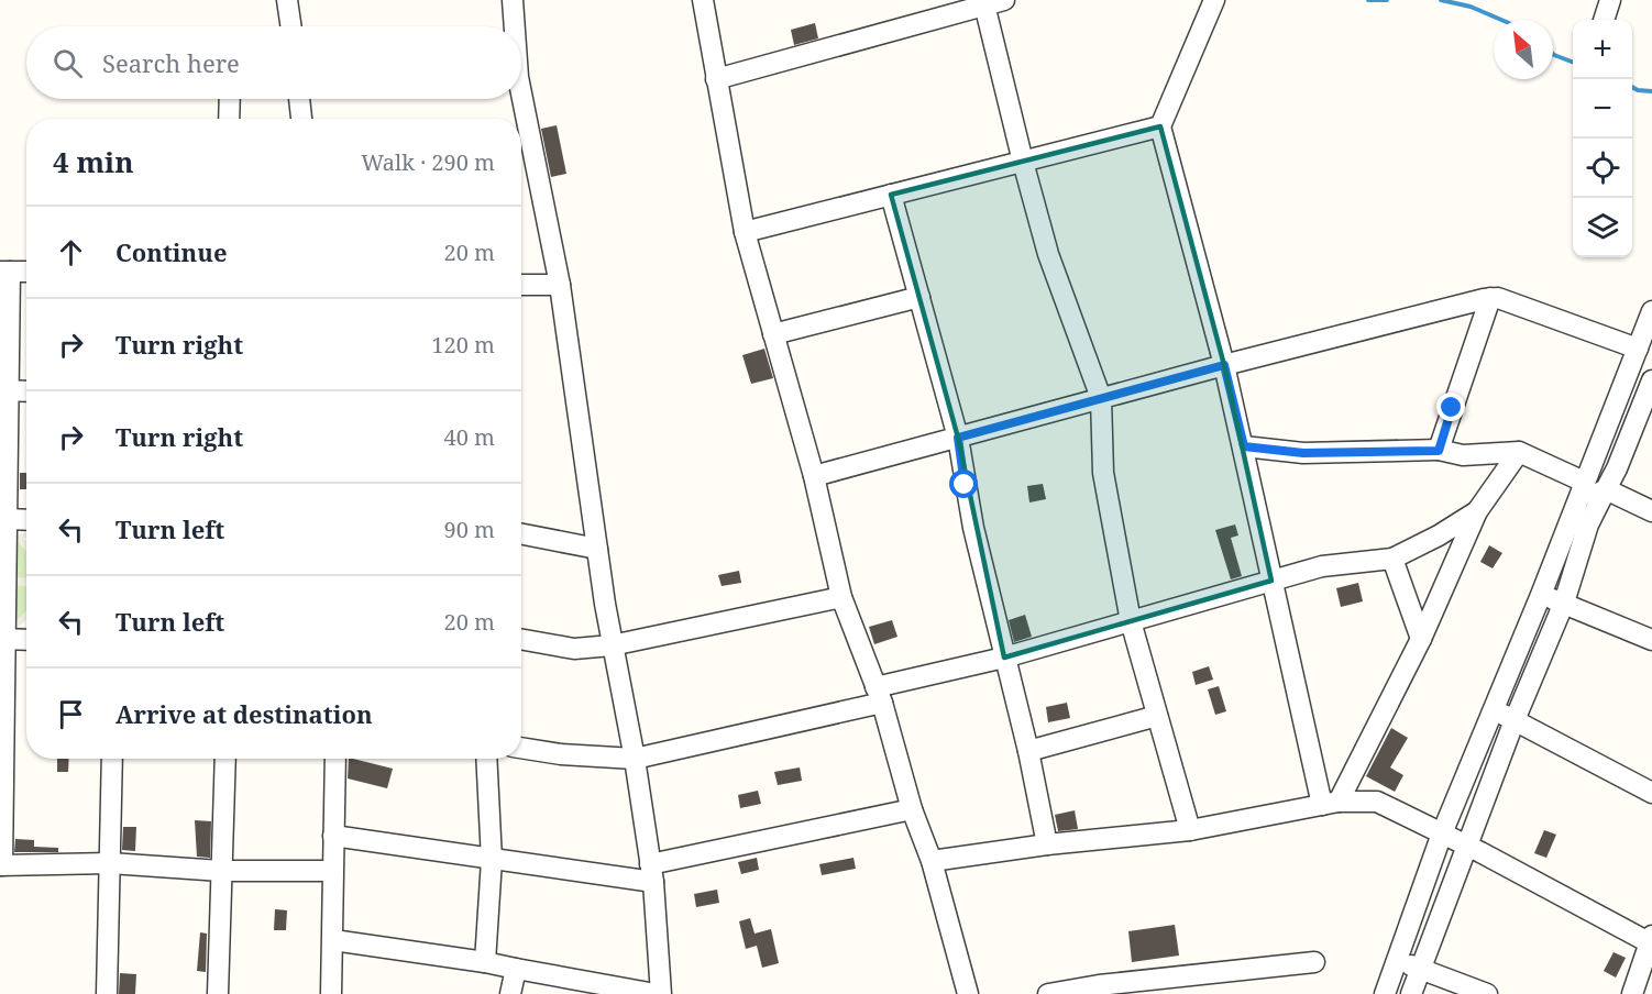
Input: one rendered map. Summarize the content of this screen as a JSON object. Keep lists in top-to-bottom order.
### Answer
{
  "north": "top left",
  "page": {
    "map_buttons": ["+", "−"],
    "search": "Search here",
    "heading": ["4 min", "Walk · 290 m"],
    "list": [
      ["Continue", "20 m"],
      ["Turn right", "120 m"],
      ["Turn right", "40 m"],
      ["Turn left", "90 m"],
      ["Turn left", "20 m"],
      "Arrive at destination"
    ]
  }
}
